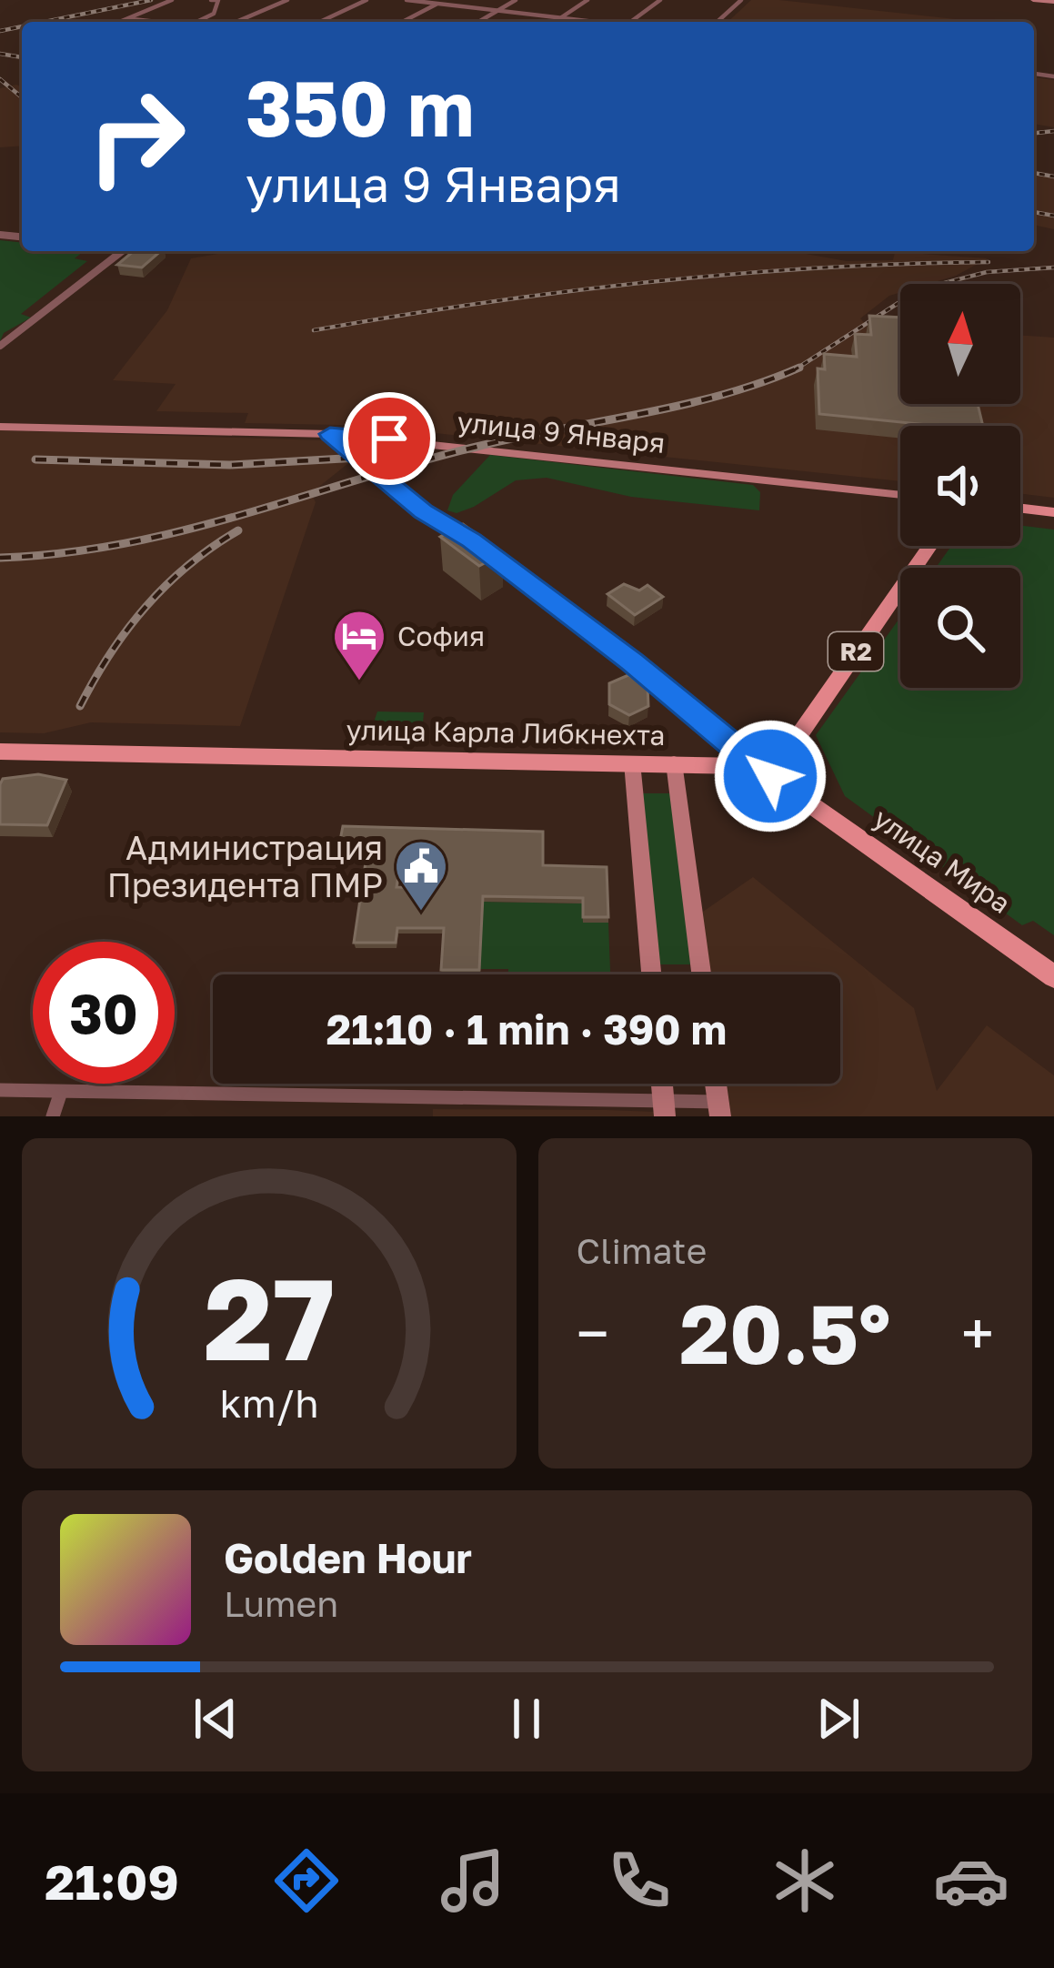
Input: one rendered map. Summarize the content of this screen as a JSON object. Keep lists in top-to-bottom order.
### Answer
{
  "streets": {
    "main road": ["R2", "улица Карла Либкнехта", "улица Мира"],
    "street": ["улица 9 Января"]
  },
  "crossings": [
    ["R2", "улица Карла Либкнехта"],
    ["R2", "улица Мира"],
    ["улица Карла Либкнехта", "улица Мира"]
  ],
  "places": {
    "hotel": ["София"],
    "public building": ["Администрация Президента ПМР"]
  },
  "north": "top",
  "page": {
    "turn": ["350 m", "улица 9 Января"],
    "limit": "30",
    "trip": "21:10 · 1 min · 390 m",
    "tile": "Climate",
    "heat": ["−", "20.5°", "+"],
    "song": ["Golden Hour", "Lumen"],
    "tabs": "21:09",
    "gauge": ["27", "km/h"]
  }
}
